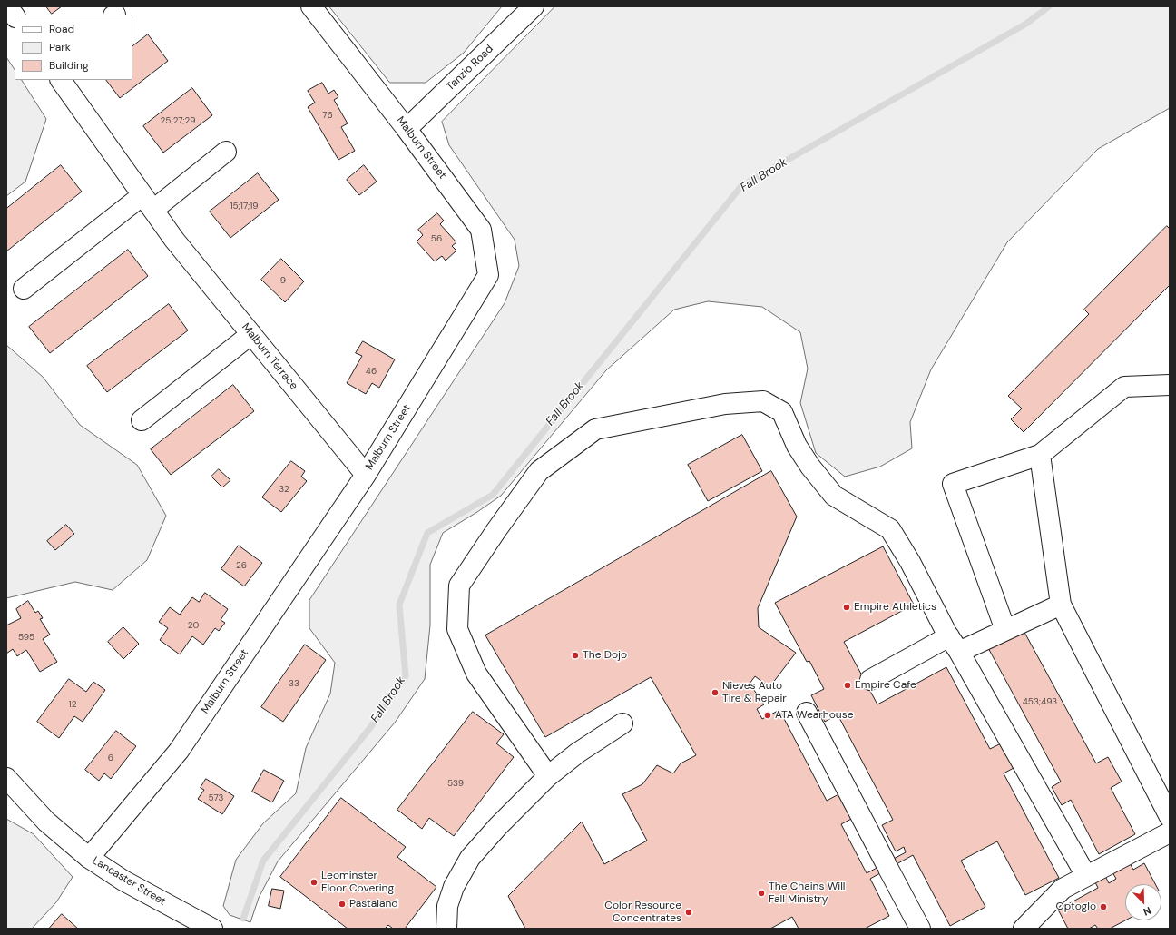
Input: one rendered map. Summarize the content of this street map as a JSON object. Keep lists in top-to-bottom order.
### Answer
{
  "streets": {
    "street": [
      "Tanzio Road",
      "Malburn Street",
      "Malburn Terrace",
      "Lancaster Street"
    ]
  },
  "crossings": [
    ["Tanzio Road", "Malburn Street"],
    ["Malburn Street", "Malburn Terrace"],
    ["Malburn Street", "Lancaster Street"]
  ],
  "water": ["Fall Brook"],
  "places": [
    "Empire Athletics",
    "The Dojo",
    "Empire Cafe",
    "Nieves Auto Tire & Repair",
    "ATA Wearhouse",
    "Leominster Floor Covering",
    "The Chains Will Fall Ministry",
    "Pastaland",
    "Optoglo",
    "Color Resource Concentrates"
  ],
  "house_numbers": [
    "76",
    "25;27;29",
    "15;17;19",
    "56",
    "9",
    "46",
    "32",
    "26",
    "20",
    "595",
    "33",
    "453;493",
    "12",
    "6",
    "539",
    "573"
  ],
  "legend": ["Road", "Park", "Building"],
  "north": "bottom right"
}
